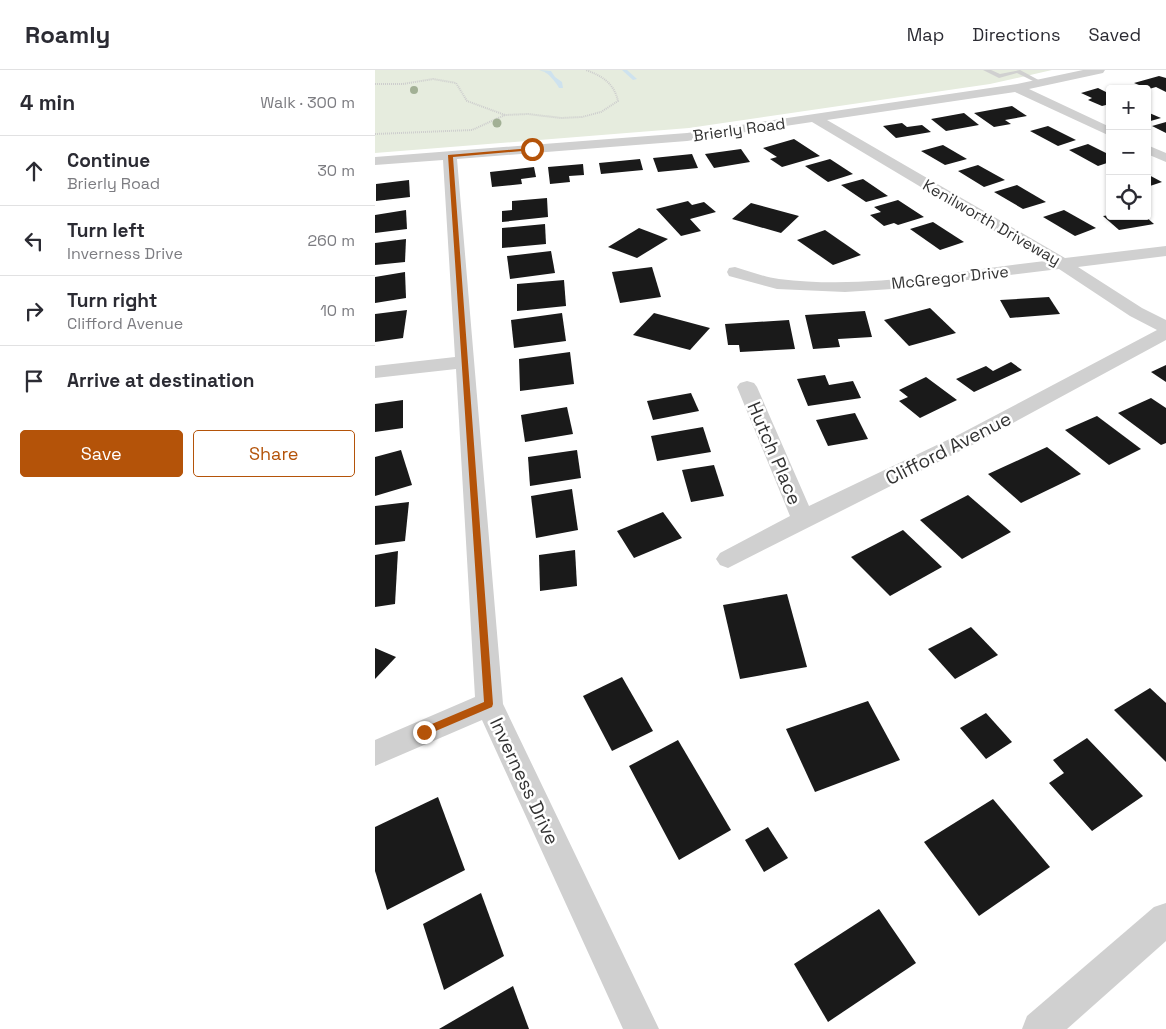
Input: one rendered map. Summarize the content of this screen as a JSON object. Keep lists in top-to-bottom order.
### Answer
{
  "streets": {
    "street": [
      "Brierly Road",
      "Kenilworth Driveway",
      "McGregor Drive",
      "Clifford Avenue",
      "Hutch Place",
      "Inverness Drive"
    ]
  },
  "crossings": [
    ["Brierly Road", "Kenilworth Driveway"],
    ["Brierly Road", "Inverness Drive"],
    ["Kenilworth Driveway", "McGregor Drive"],
    ["Clifford Avenue", "Hutch Place"]
  ],
  "page": {
    "header": "Roamly",
    "nav": ["Map", "Directions", "Saved"],
    "heading": ["4 min", "Walk · 300 m"],
    "map_buttons": ["+", "−"],
    "list": [
      ["Continue", "Brierly Road", "30 m"],
      ["Turn left", "Inverness Drive", "260 m"],
      ["Turn right", "Clifford Avenue", "10 m"],
      "Arrive at destination"
    ],
    "buttons": ["Save", "Share"]
  }
}
